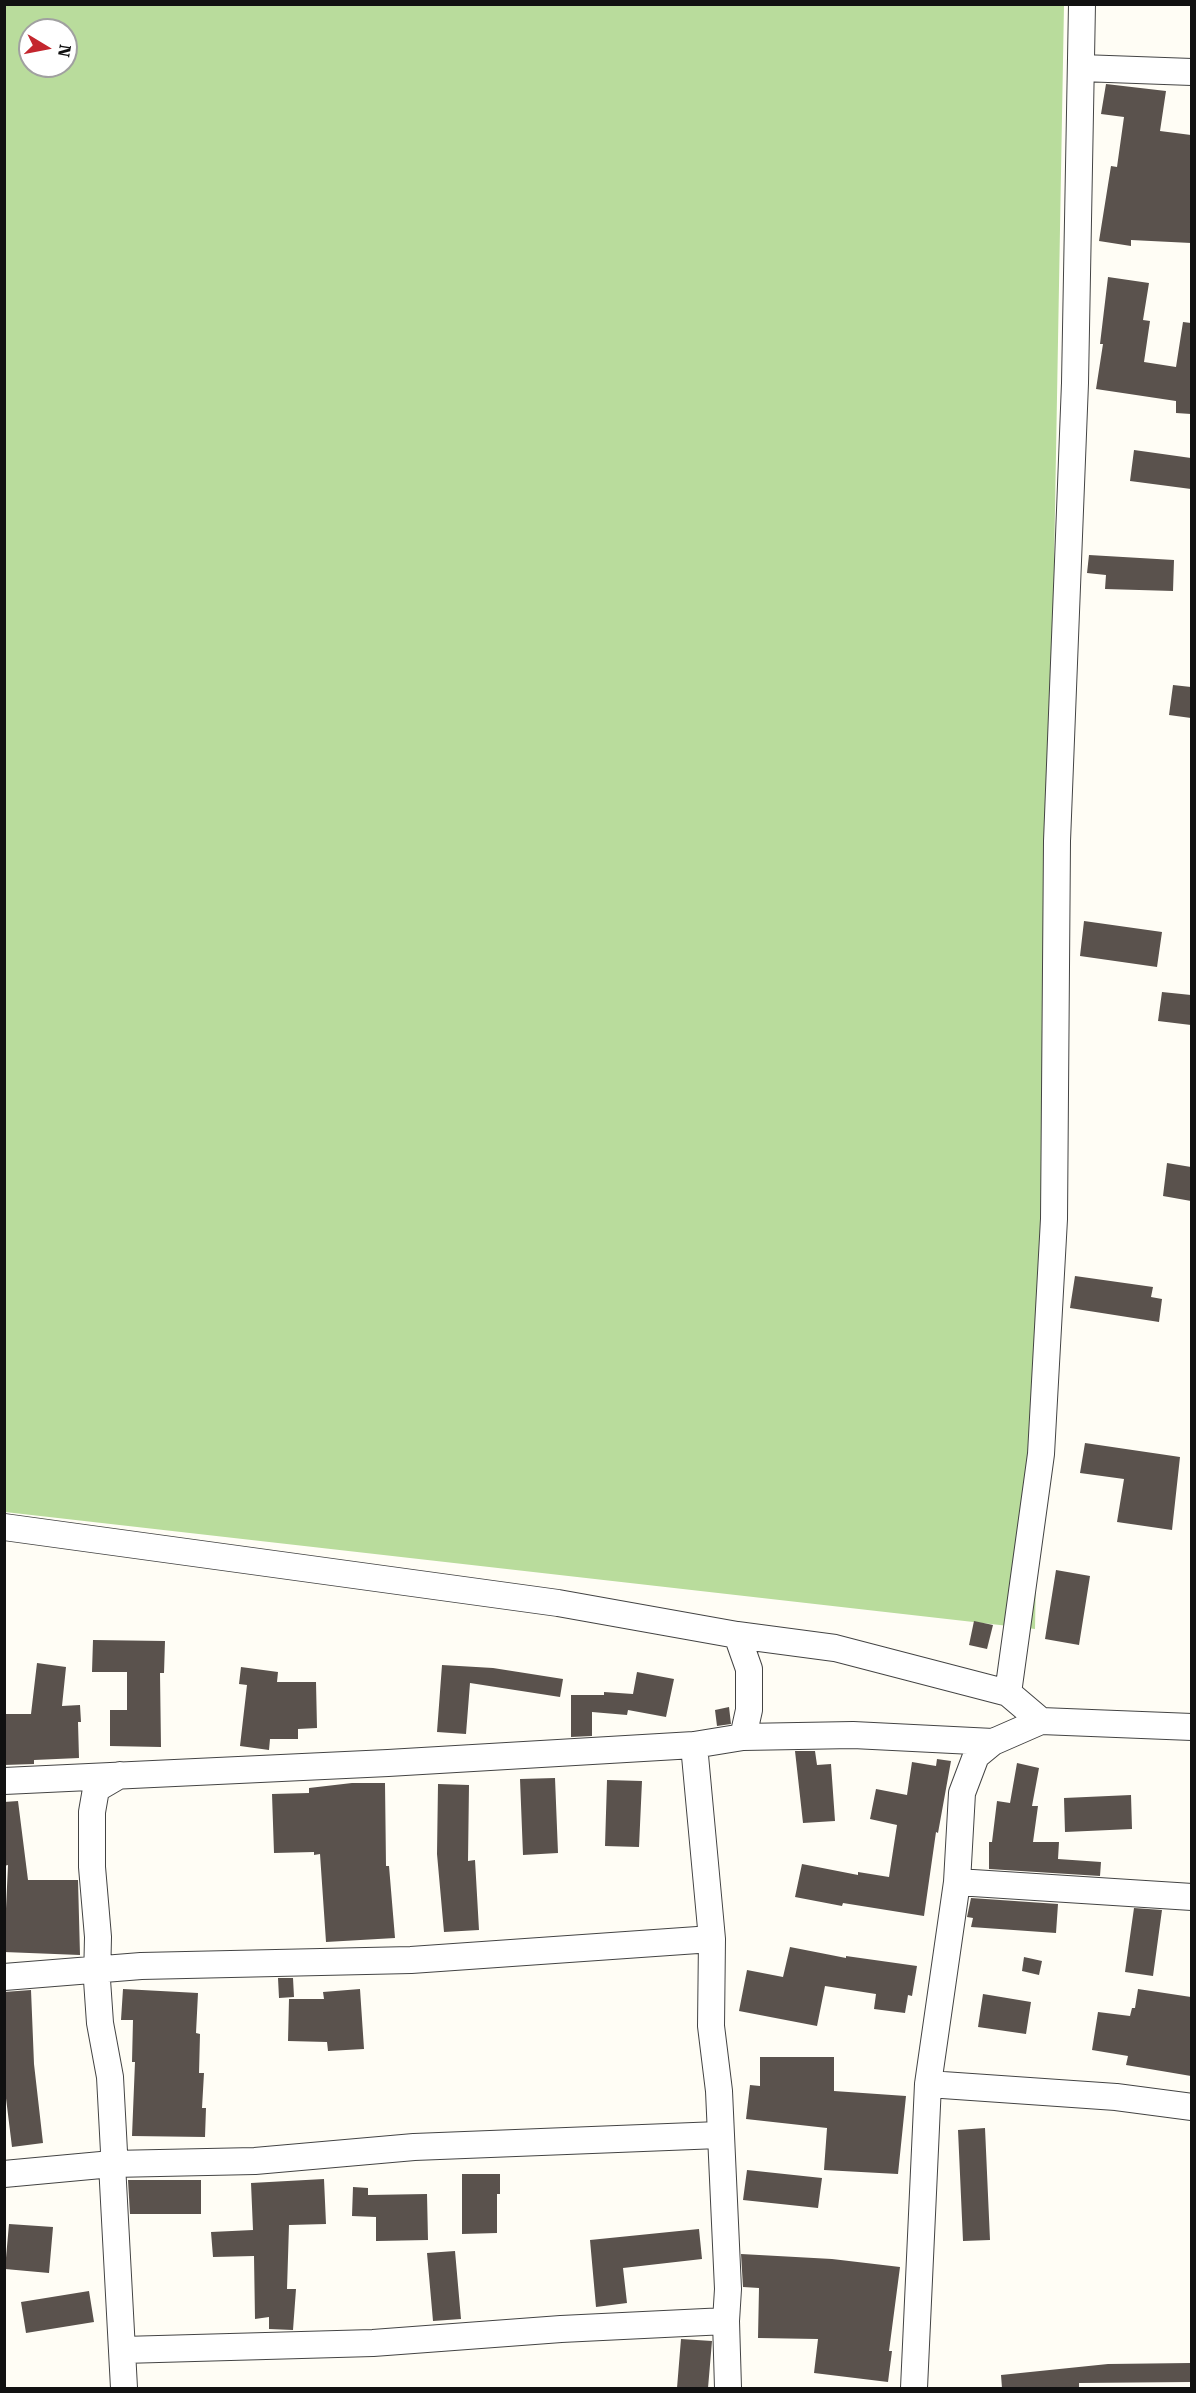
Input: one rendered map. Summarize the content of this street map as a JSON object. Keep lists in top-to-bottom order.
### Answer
{
  "north": "right"
}
